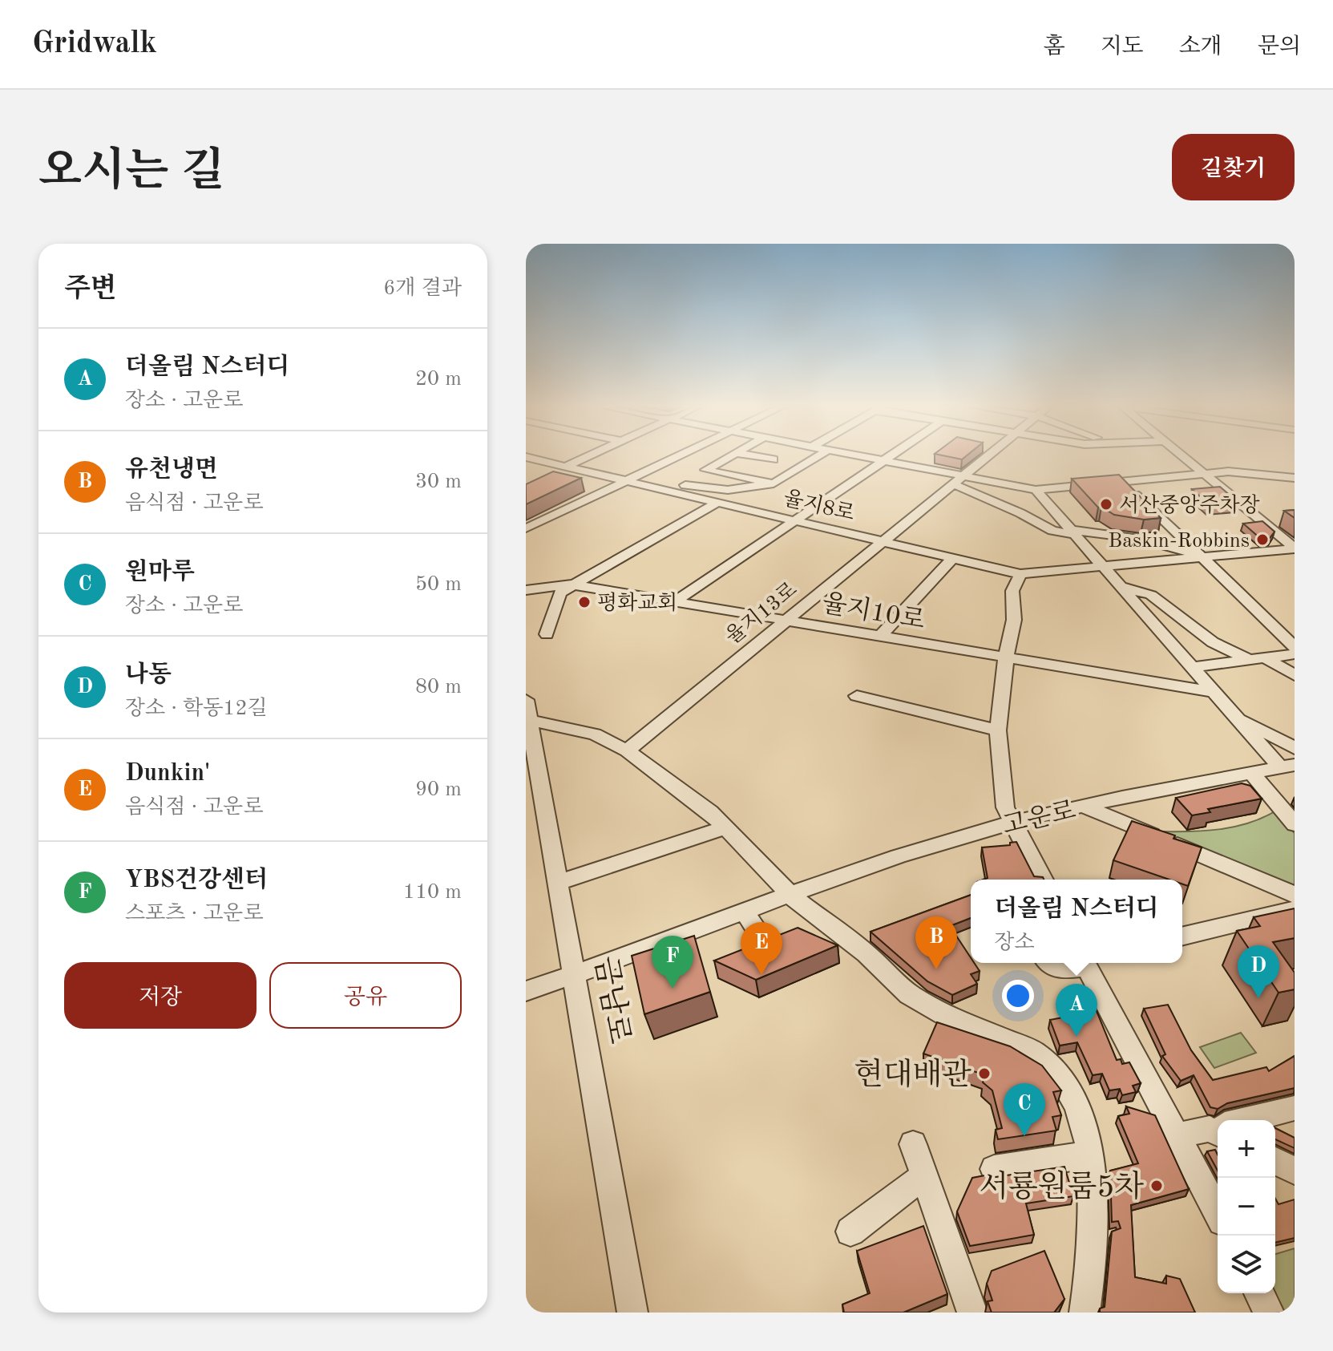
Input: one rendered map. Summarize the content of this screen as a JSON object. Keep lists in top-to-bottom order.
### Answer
{
  "streets": {
    "street": [
      "율지8로",
      "율지10로",
      "율지13로",
      "고운로",
      "금남로"
    ]
  },
  "crossings": [
    ["율지8로", "율지13로"],
    ["율지10로", "율지13로"],
    ["고운로", "금남로"]
  ],
  "places": [
    "서산중앙주차장",
    "Baskin-Robbins",
    "평화교회",
    "현대배관",
    "서룡원룸5차"
  ],
  "page": {
    "header": "Gridwalk",
    "nav": [
      "홈",
      "지도",
      "소개",
      "문의"
    ],
    "title": "오시는 길",
    "buttons": [
      "길찾기",
      ["저장", "공유"]
    ],
    "heading": ["주변", "6개 결과"],
    "list": [
      {
        "mark": "A",
        "name": "더올림 N스터디",
        "note": "장소 · 고운로",
        "value": "20 m"
      },
      {
        "mark": "B",
        "name": "유천냉면",
        "note": "음식점 · 고운로",
        "value": "30 m"
      },
      {
        "mark": "C",
        "name": "원마루",
        "note": "장소 · 고운로",
        "value": "50 m"
      },
      {
        "mark": "D",
        "name": "나동",
        "note": "장소 · 학동12길",
        "value": "80 m"
      },
      {
        "mark": "E",
        "name": "Dunkin'",
        "note": "음식점 · 고운로",
        "value": "90 m"
      },
      {
        "mark": "F",
        "name": "YBS건강센터",
        "note": "스포츠 · 고운로",
        "value": "110 m"
      }
    ],
    "popup": ["더올림 N스터디", "장소"],
    "pins": [
      "B",
      "E",
      "F",
      "D",
      "A",
      "C"
    ],
    "map_buttons": ["+", "−"]
  }
}
